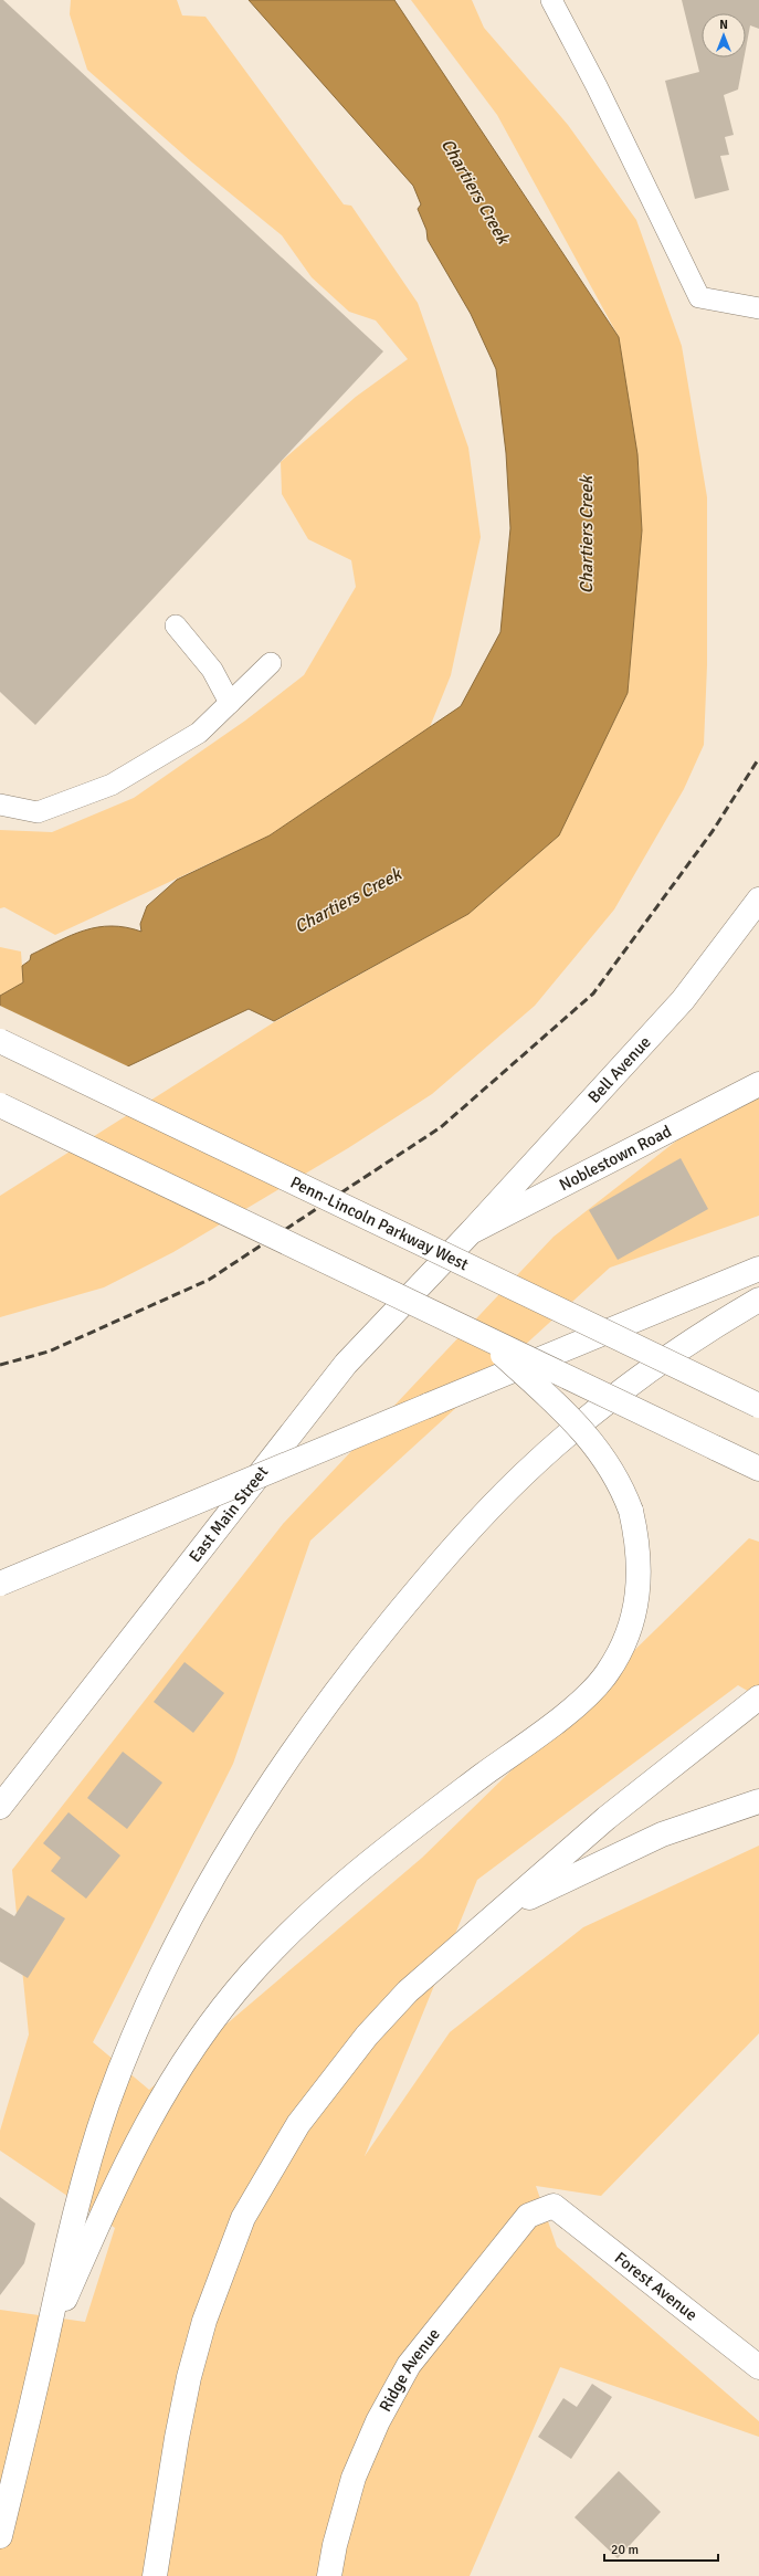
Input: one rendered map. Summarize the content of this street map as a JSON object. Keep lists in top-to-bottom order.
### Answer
{
  "streets": {
    "main road": [
      "Bell Avenue",
      "Noblestown Road",
      "Penn-Lincoln Parkway West",
      "East Main Street",
      "Forest Avenue",
      "Ridge Avenue"
    ]
  },
  "crossings": [
    ["Bell Avenue", "Noblestown Road"],
    ["Bell Avenue", "East Main Street"],
    ["Noblestown Road", "East Main Street"],
    ["Forest Avenue", "Ridge Avenue"]
  ],
  "water": ["Chartiers Creek"],
  "scale_bar": "20 m",
  "north": "top"
}
